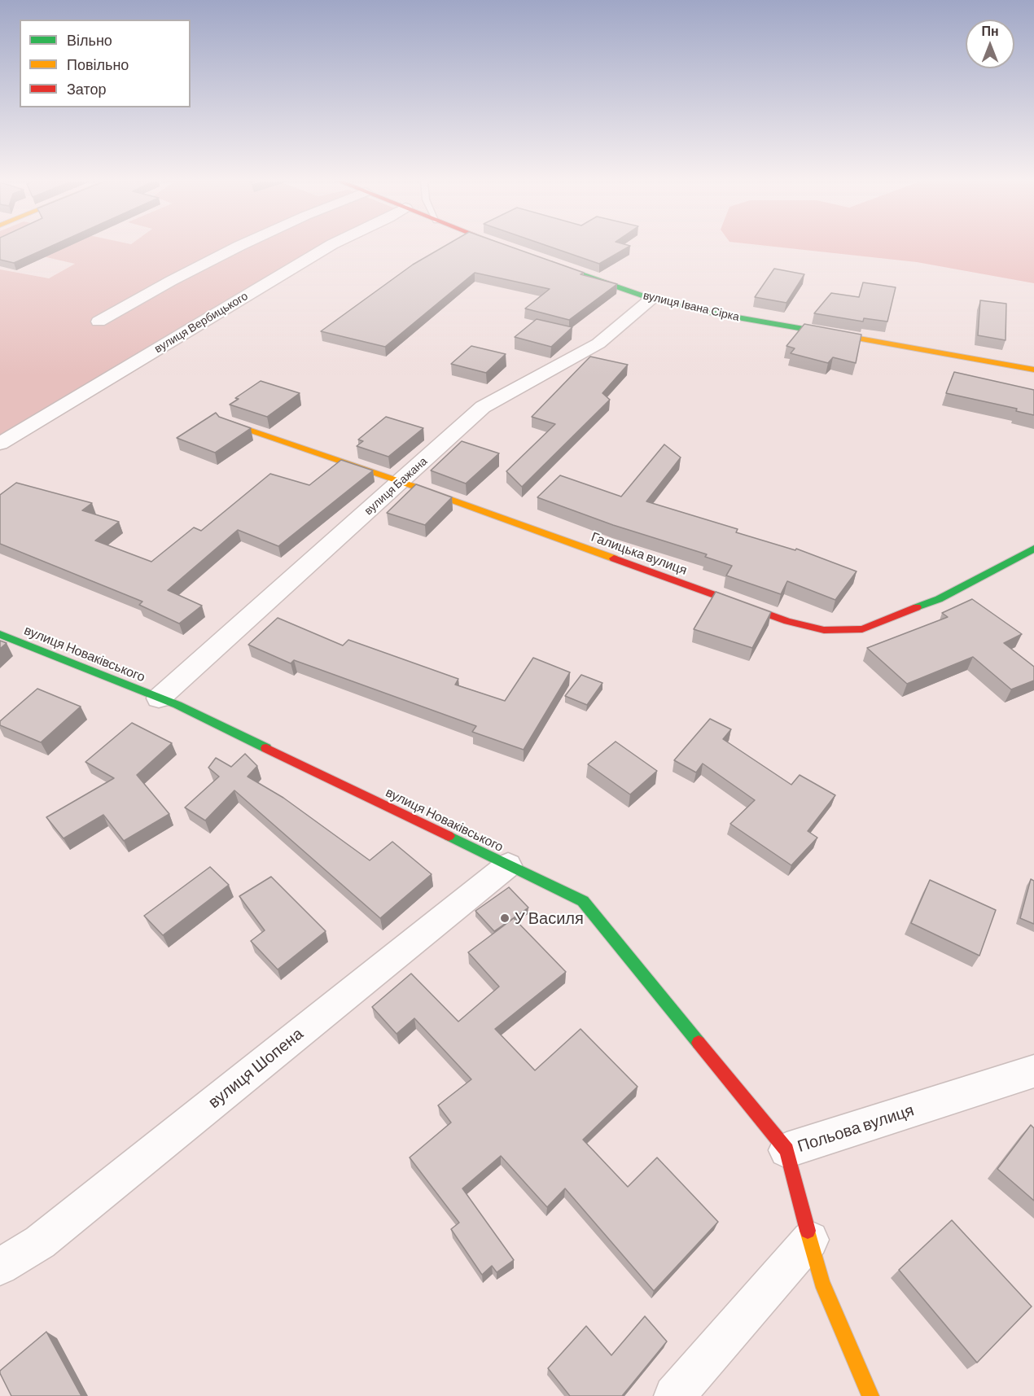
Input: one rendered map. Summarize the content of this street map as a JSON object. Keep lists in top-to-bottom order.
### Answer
{
  "streets": {
    "street": [
      "вулиця Івана Сірка",
      "вулиця Вербицького",
      "вулиця Бажана",
      "Галицька вулиця",
      "вулиця Новаківського",
      "вулиця Шопена",
      "Польова вулиця"
    ]
  },
  "crossings": [
    ["вулиця Івана Сірка", "вулиця Бажана"],
    ["вулиця Бажана", "Галицька вулиця"],
    ["вулиця Бажана", "вулиця Новаківського"],
    ["вулиця Новаківського", "вулиця Шопена"],
    ["вулиця Новаківського", "Польова вулиця"]
  ],
  "places": ["У Василя"],
  "legend": ["Вільно", "Повільно", "Затор"],
  "north": "top"
}
